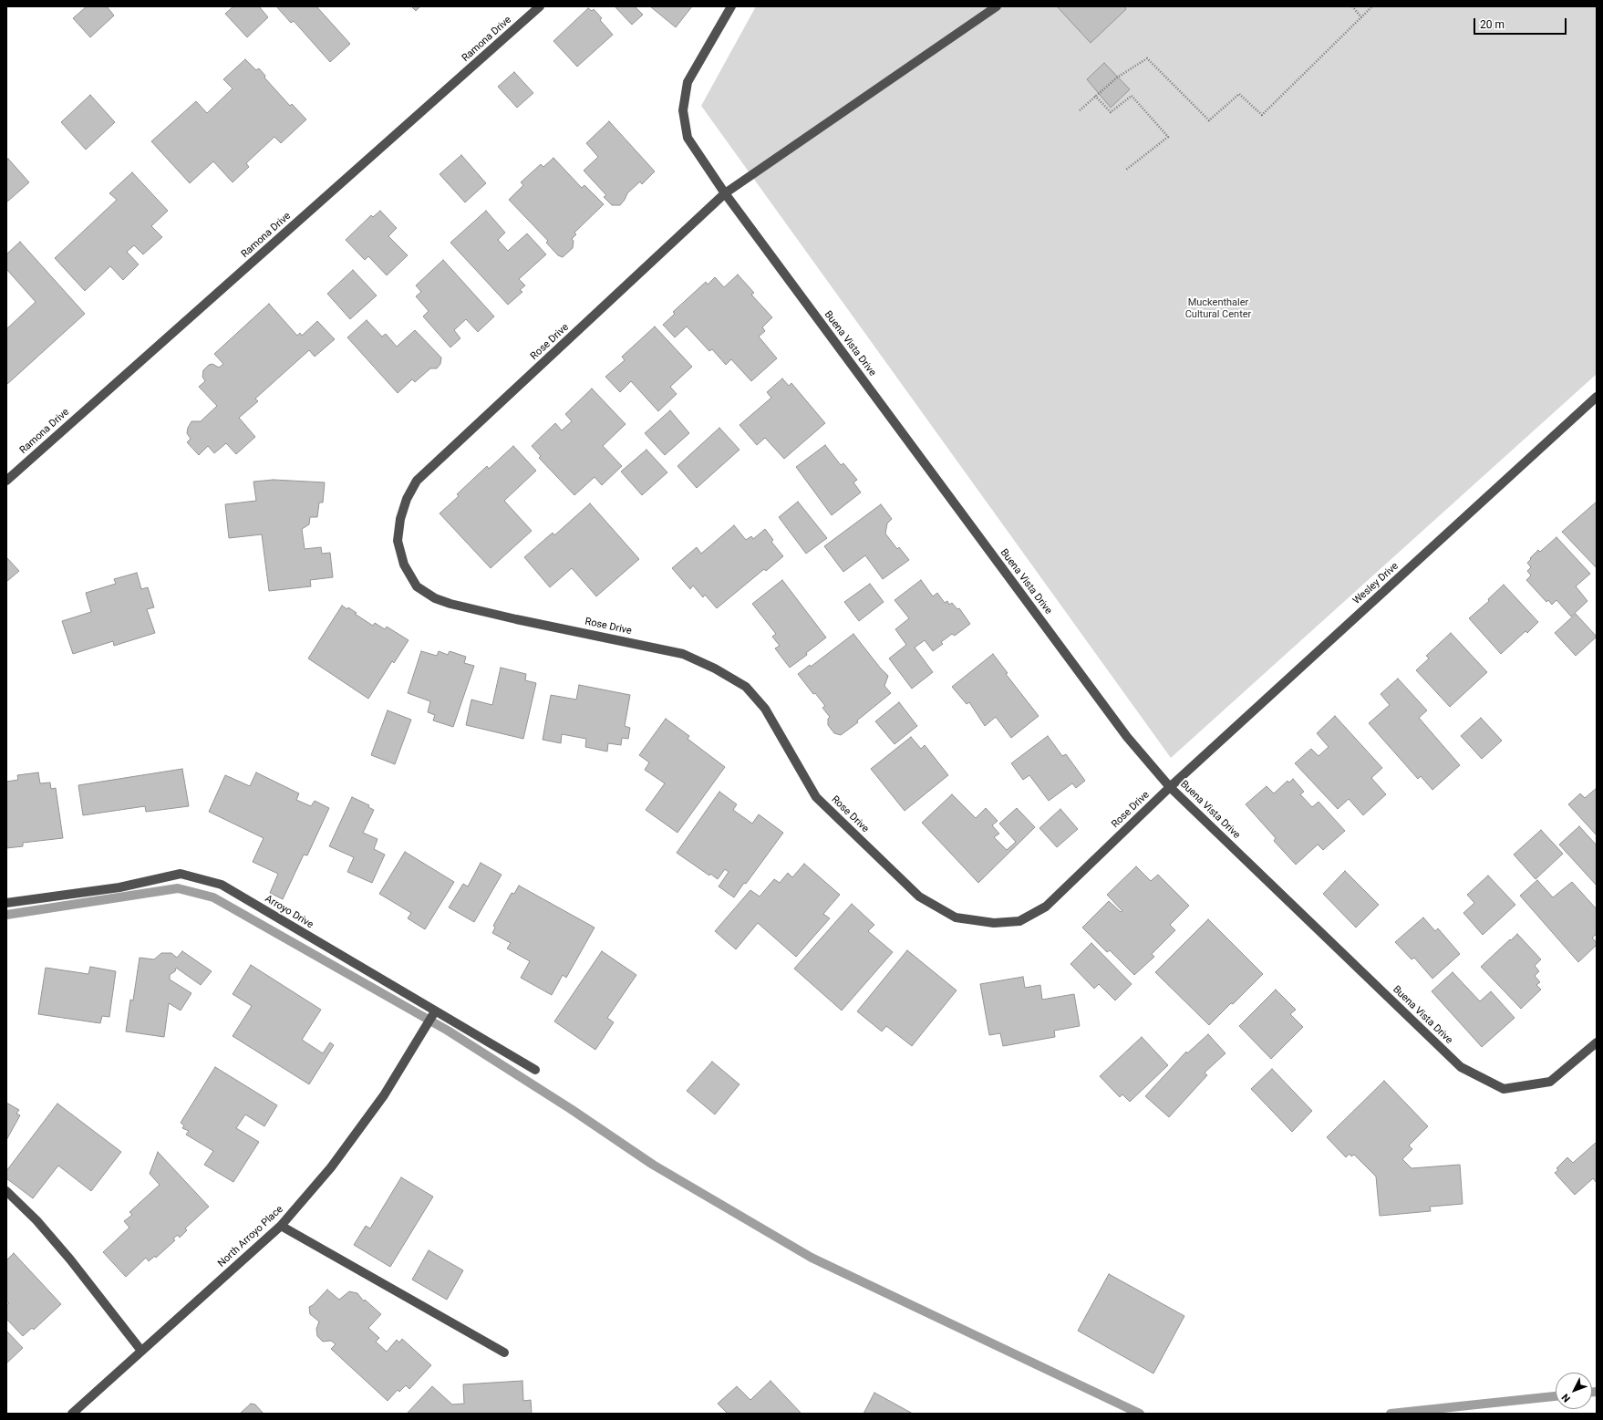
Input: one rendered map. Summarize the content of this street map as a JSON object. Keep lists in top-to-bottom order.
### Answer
{
  "streets": {
    "street": [
      "Ramona Drive",
      "Rose Drive",
      "Buena Vista Drive",
      "Wesley Drive",
      "Arroyo Drive",
      "North Arroyo Place"
    ]
  },
  "crossings": [
    ["Rose Drive", "Buena Vista Drive"],
    ["Rose Drive", "Wesley Drive"],
    ["Buena Vista Drive", "Wesley Drive"],
    ["Arroyo Drive", "North Arroyo Place"]
  ],
  "parks": ["Muckenthaler Cultural Center"],
  "scale_bar": "20 m",
  "north": "bottom left"
}
